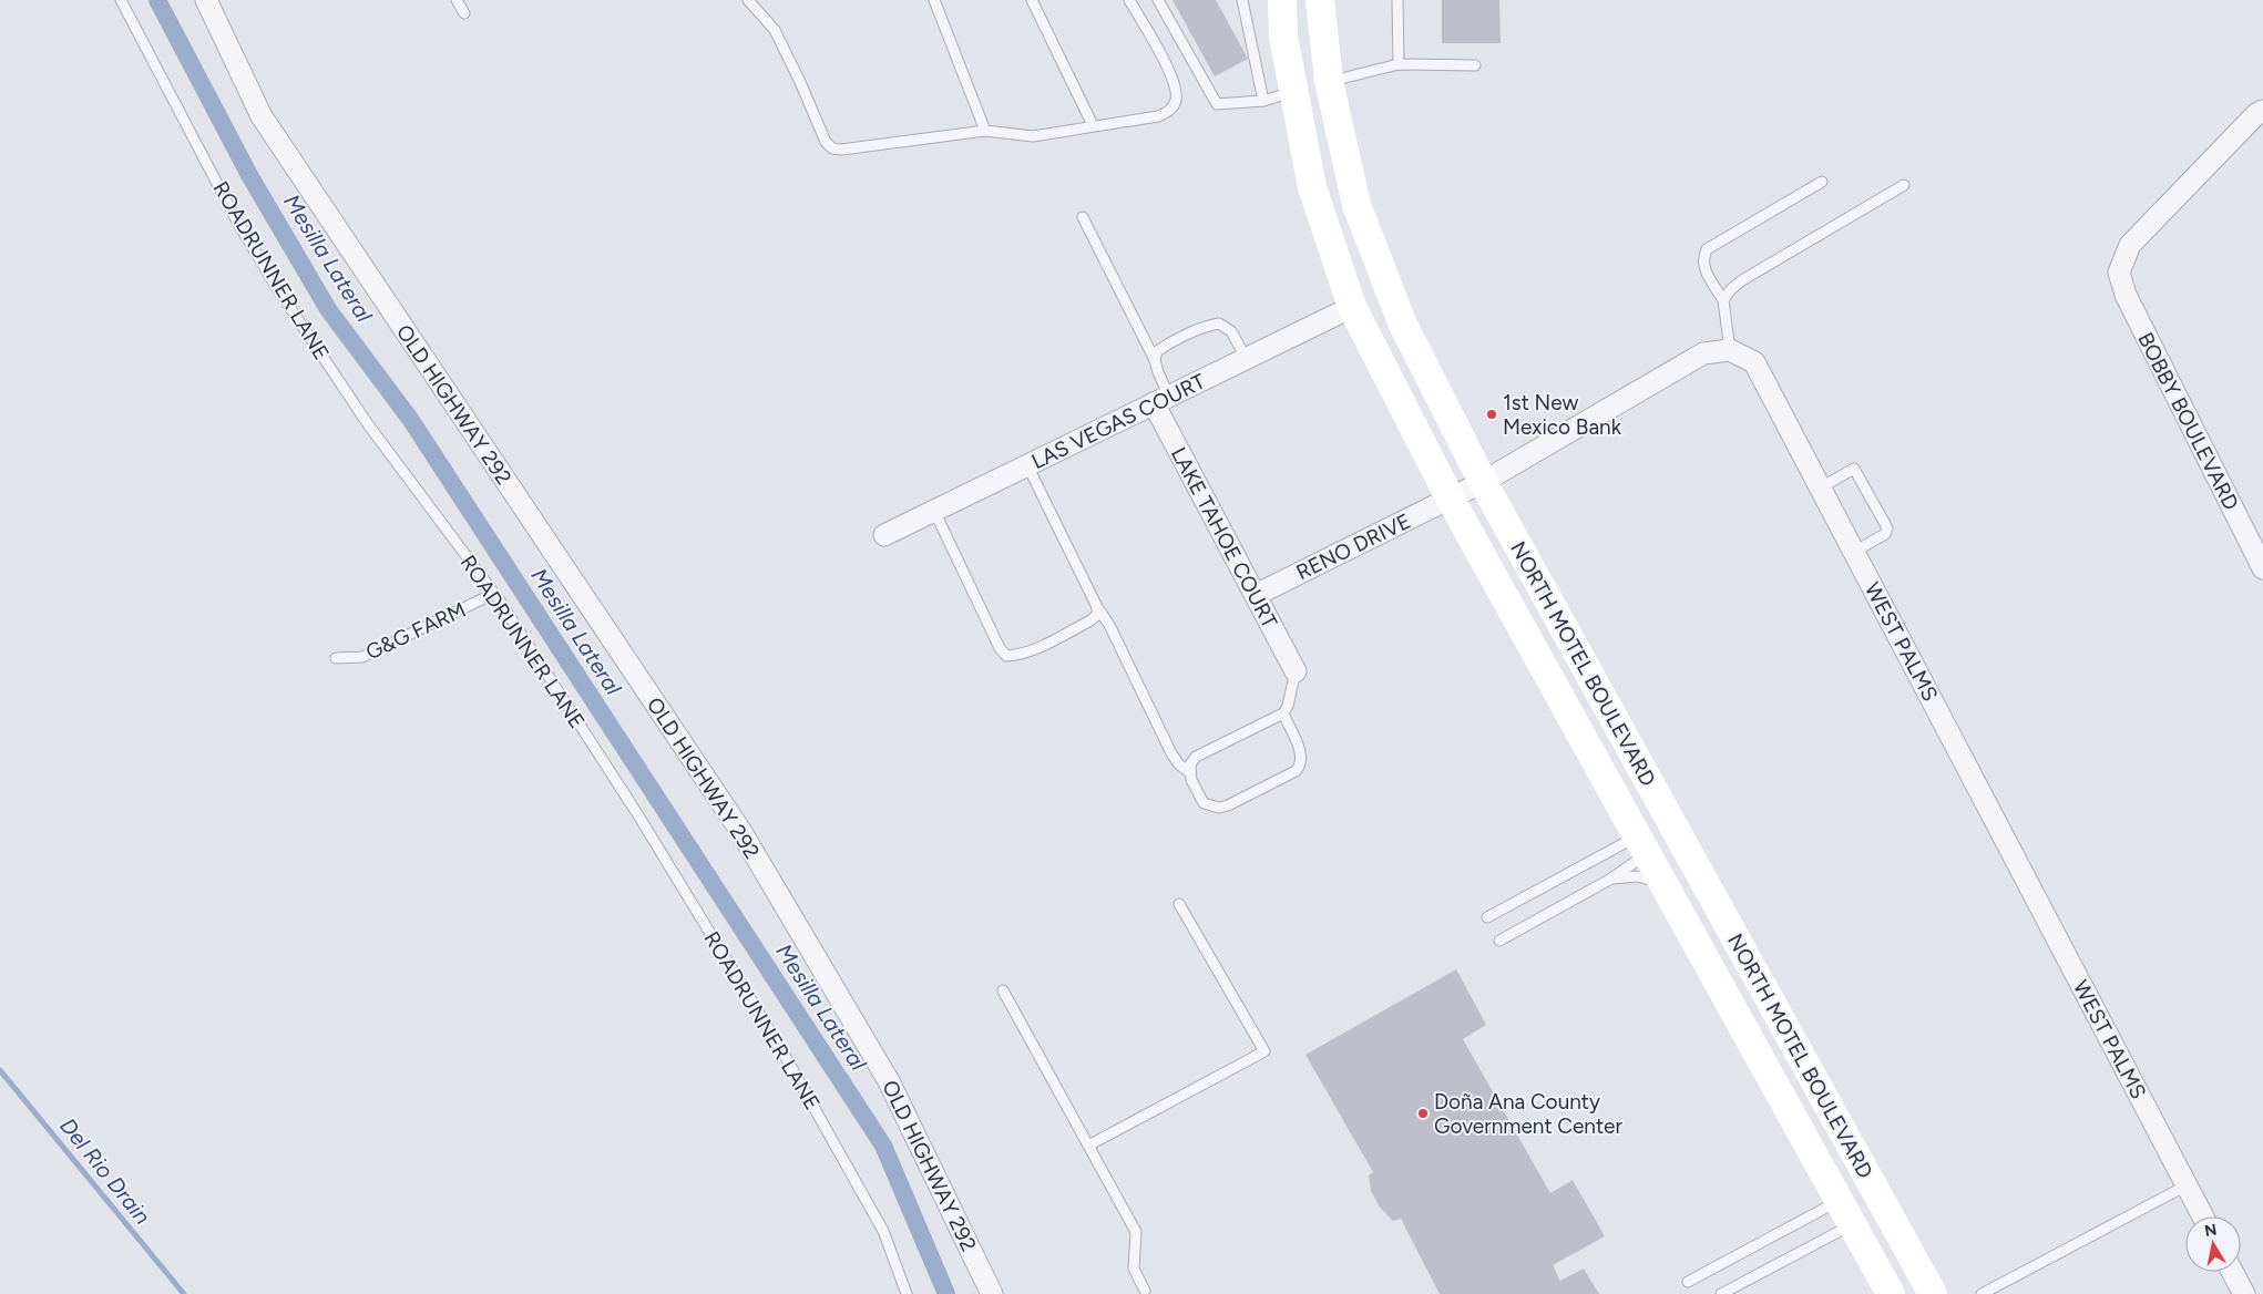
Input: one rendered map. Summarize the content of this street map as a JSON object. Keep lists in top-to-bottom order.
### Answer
{
  "streets": {
    "main road": ["NORTH MOTEL BOULEVARD"],
    "street": [
      "OLD HIGHWAY 292",
      "LAS VEGAS COURT",
      "BOBBY BOULEVARD",
      "LAKE TAHOE COURT",
      "RENO DRIVE",
      "WEST PALMS"
    ],
    "lane": ["ROADRUNNER LANE", "G&G FARM"]
  },
  "crossings": [
    ["ROADRUNNER LANE", "G&G FARM"],
    ["LAS VEGAS COURT", "LAKE TAHOE COURT"],
    ["LAS VEGAS COURT", "NORTH MOTEL BOULEVARD"],
    ["LAKE TAHOE COURT", "RENO DRIVE"],
    ["RENO DRIVE", "NORTH MOTEL BOULEVARD"]
  ],
  "water": ["Mesilla Lateral", "Del Rio Drain"],
  "places": ["1st New Mexico Bank", "Doña Ana County Government Center"],
  "north": "top"
}
